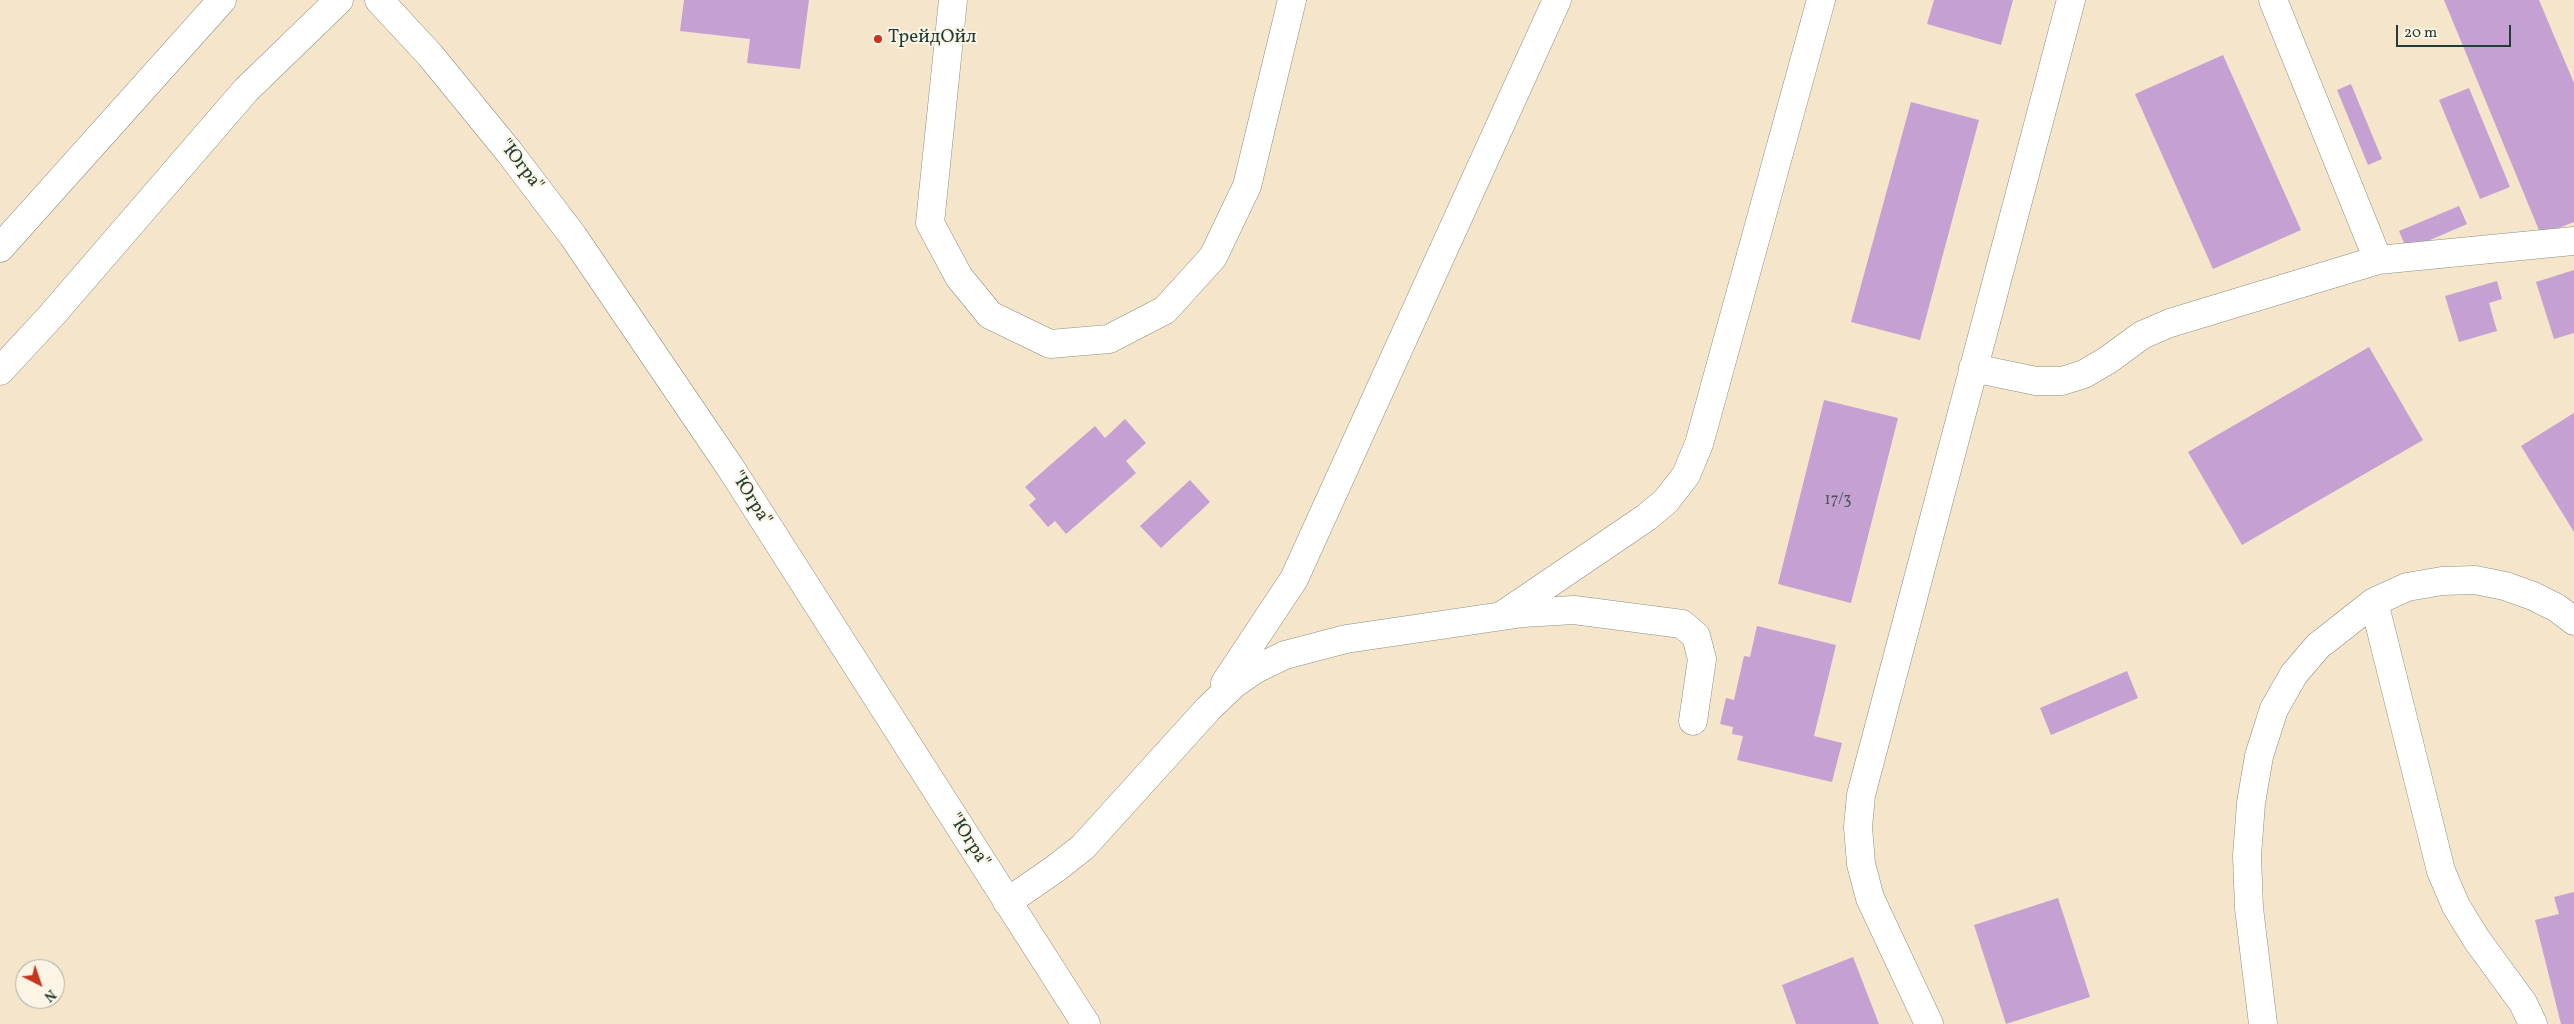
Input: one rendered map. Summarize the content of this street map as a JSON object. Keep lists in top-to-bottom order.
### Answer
{
  "streets": {
    "main road": ["\"Югра\""]
  },
  "places": ["ТрейдОйл"],
  "house_numbers": ["17/3"],
  "scale_bar": "20 m",
  "north": "bottom right"
}
